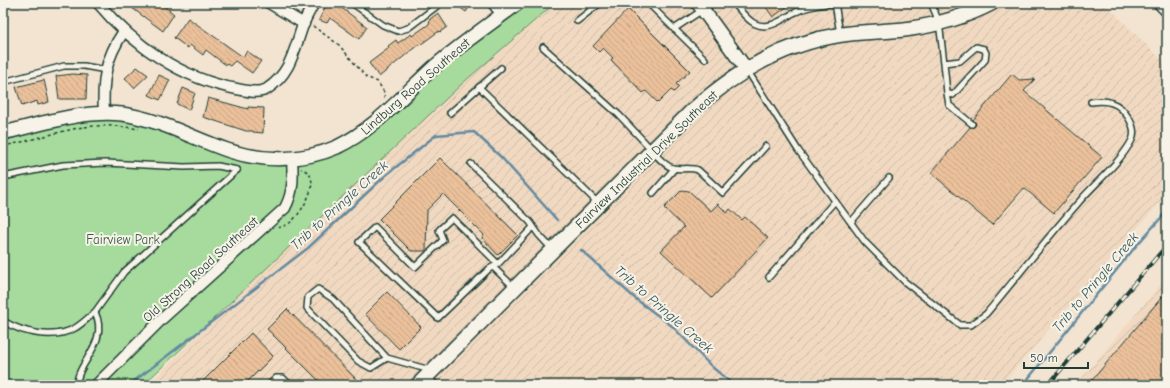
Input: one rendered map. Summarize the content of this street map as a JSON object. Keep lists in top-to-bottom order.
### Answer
{
  "streets": {
    "main road": ["Fairview Industrial Drive Southeast"],
    "street": ["Lindburg Road Southeast", "Old Strong Road Southeast"]
  },
  "crossings": [
    ["Lindburg Road Southeast", "Old Strong Road Southeast"]
  ],
  "water": ["Trib to Pringle Creek"],
  "parks": ["Fairview Park"],
  "scale_bar": "50 m"
}
